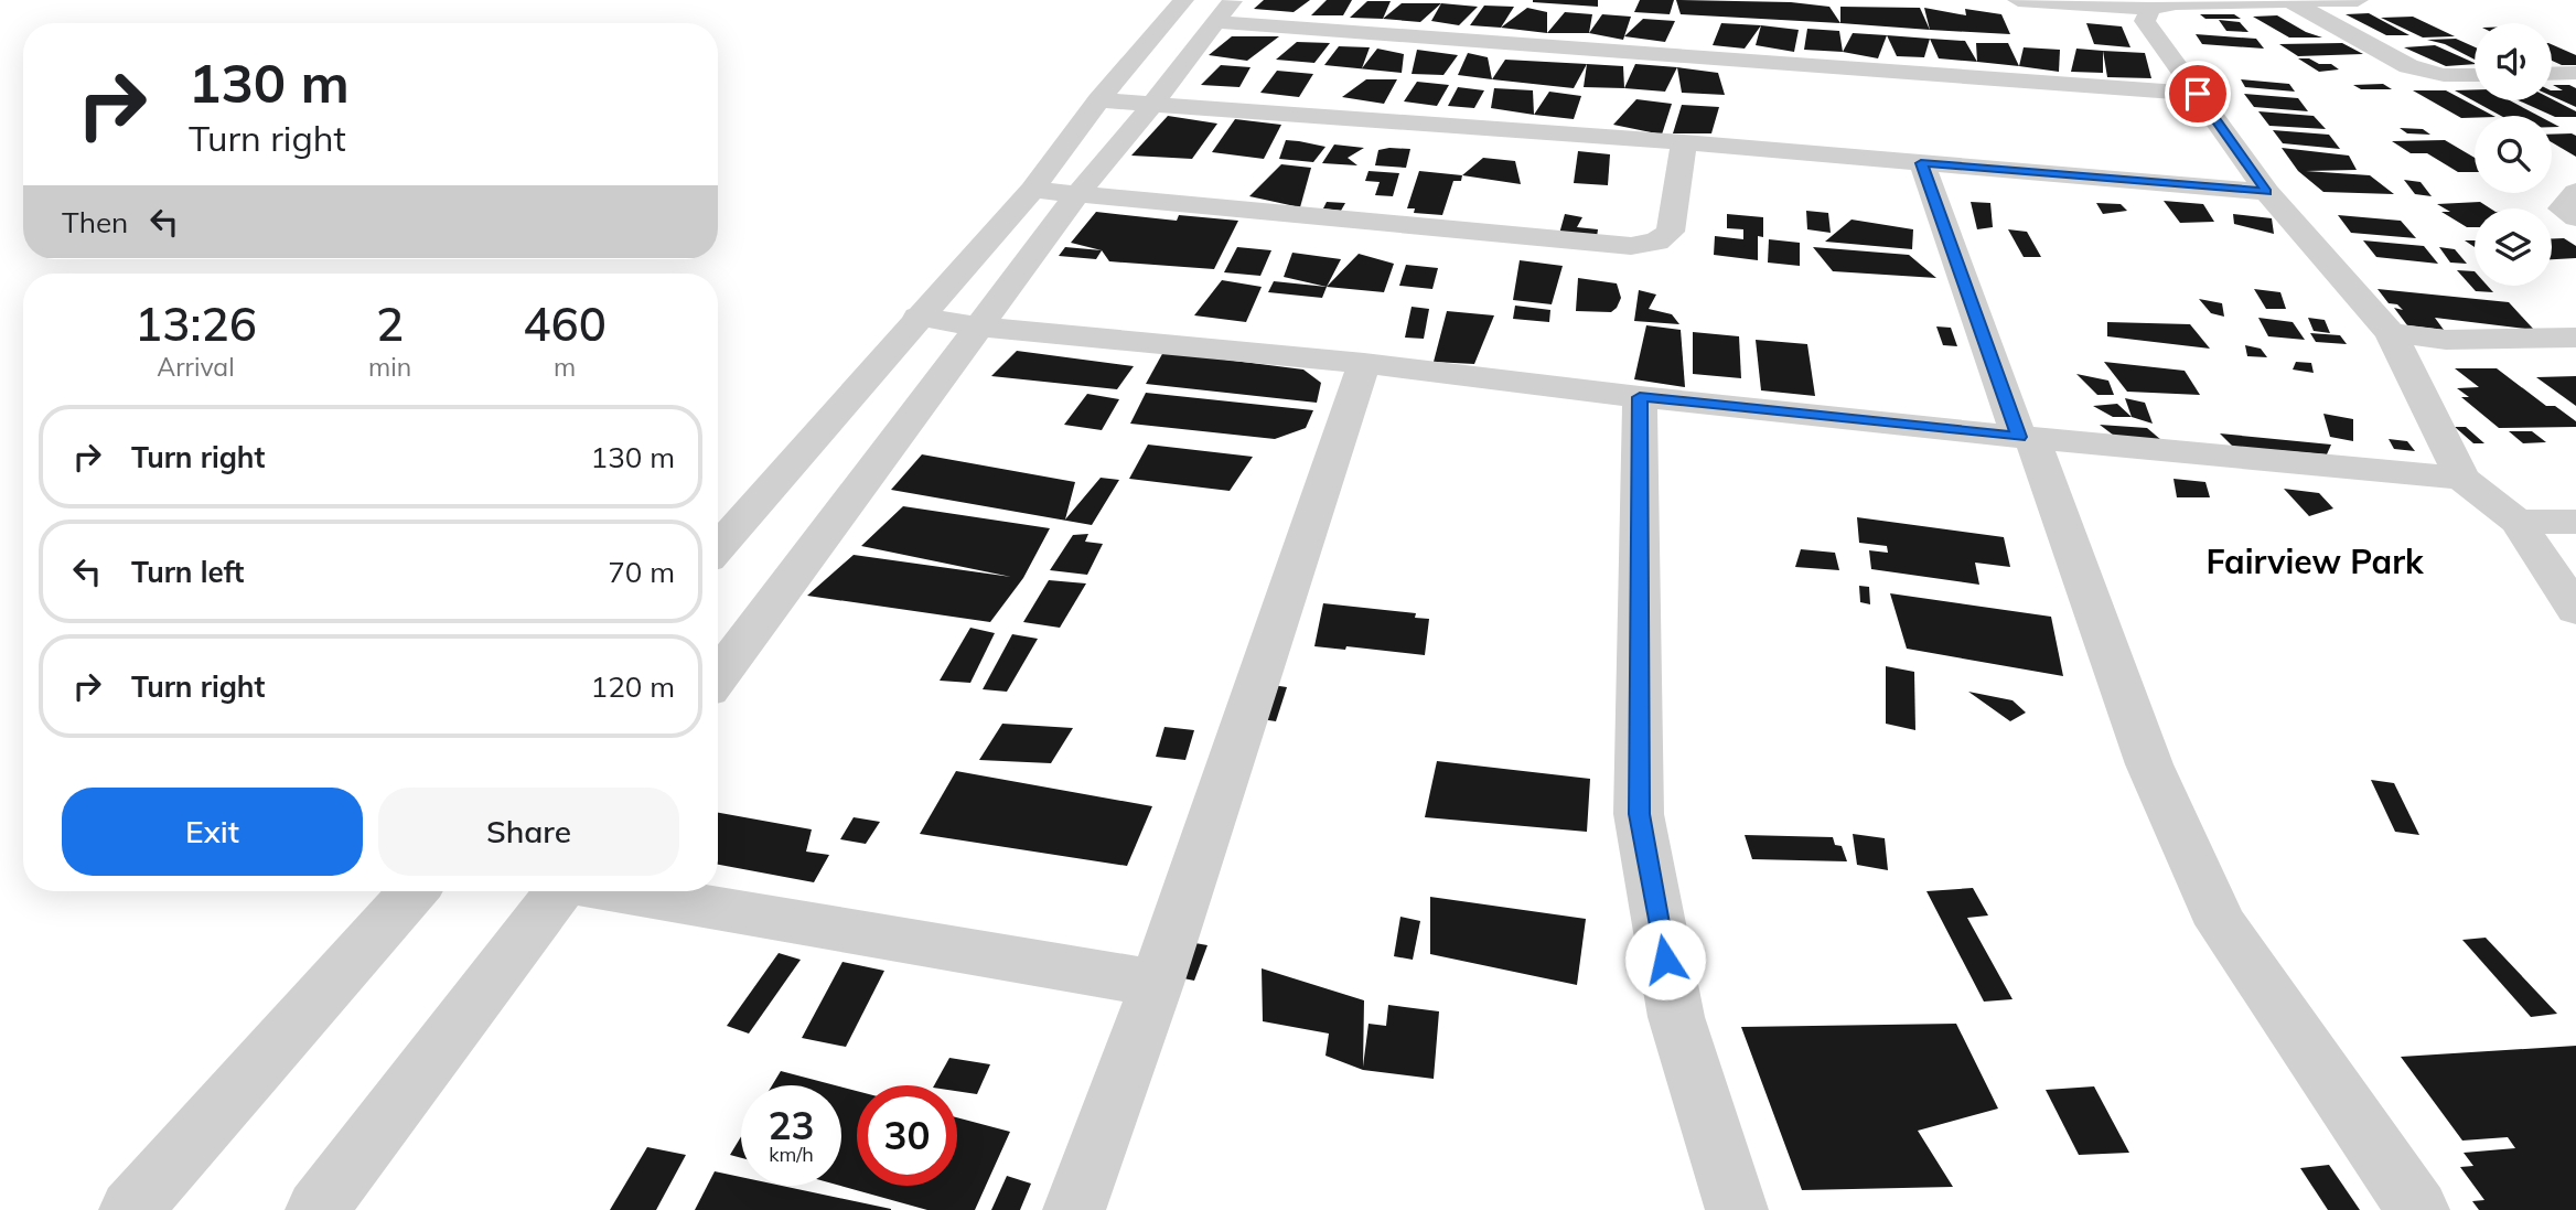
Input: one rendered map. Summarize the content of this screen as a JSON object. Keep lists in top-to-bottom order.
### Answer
{
  "districts": ["Fairview Park"],
  "page": {
    "turn": ["130 m", "Turn right"],
    "then": "Then",
    "eta": [
      "13:26",
      "Arrival",
      "2",
      "min",
      "460",
      "m"
    ],
    "list": [
      {
        "name": "Turn right",
        "value": "130 m"
      },
      {
        "name": "Turn left",
        "value": "70 m"
      },
      {
        "name": "Turn right",
        "value": "120 m"
      }
    ],
    "buttons": ["Exit", "Share"],
    "speed": "23 km/h",
    "limit": "30"
  }
}
